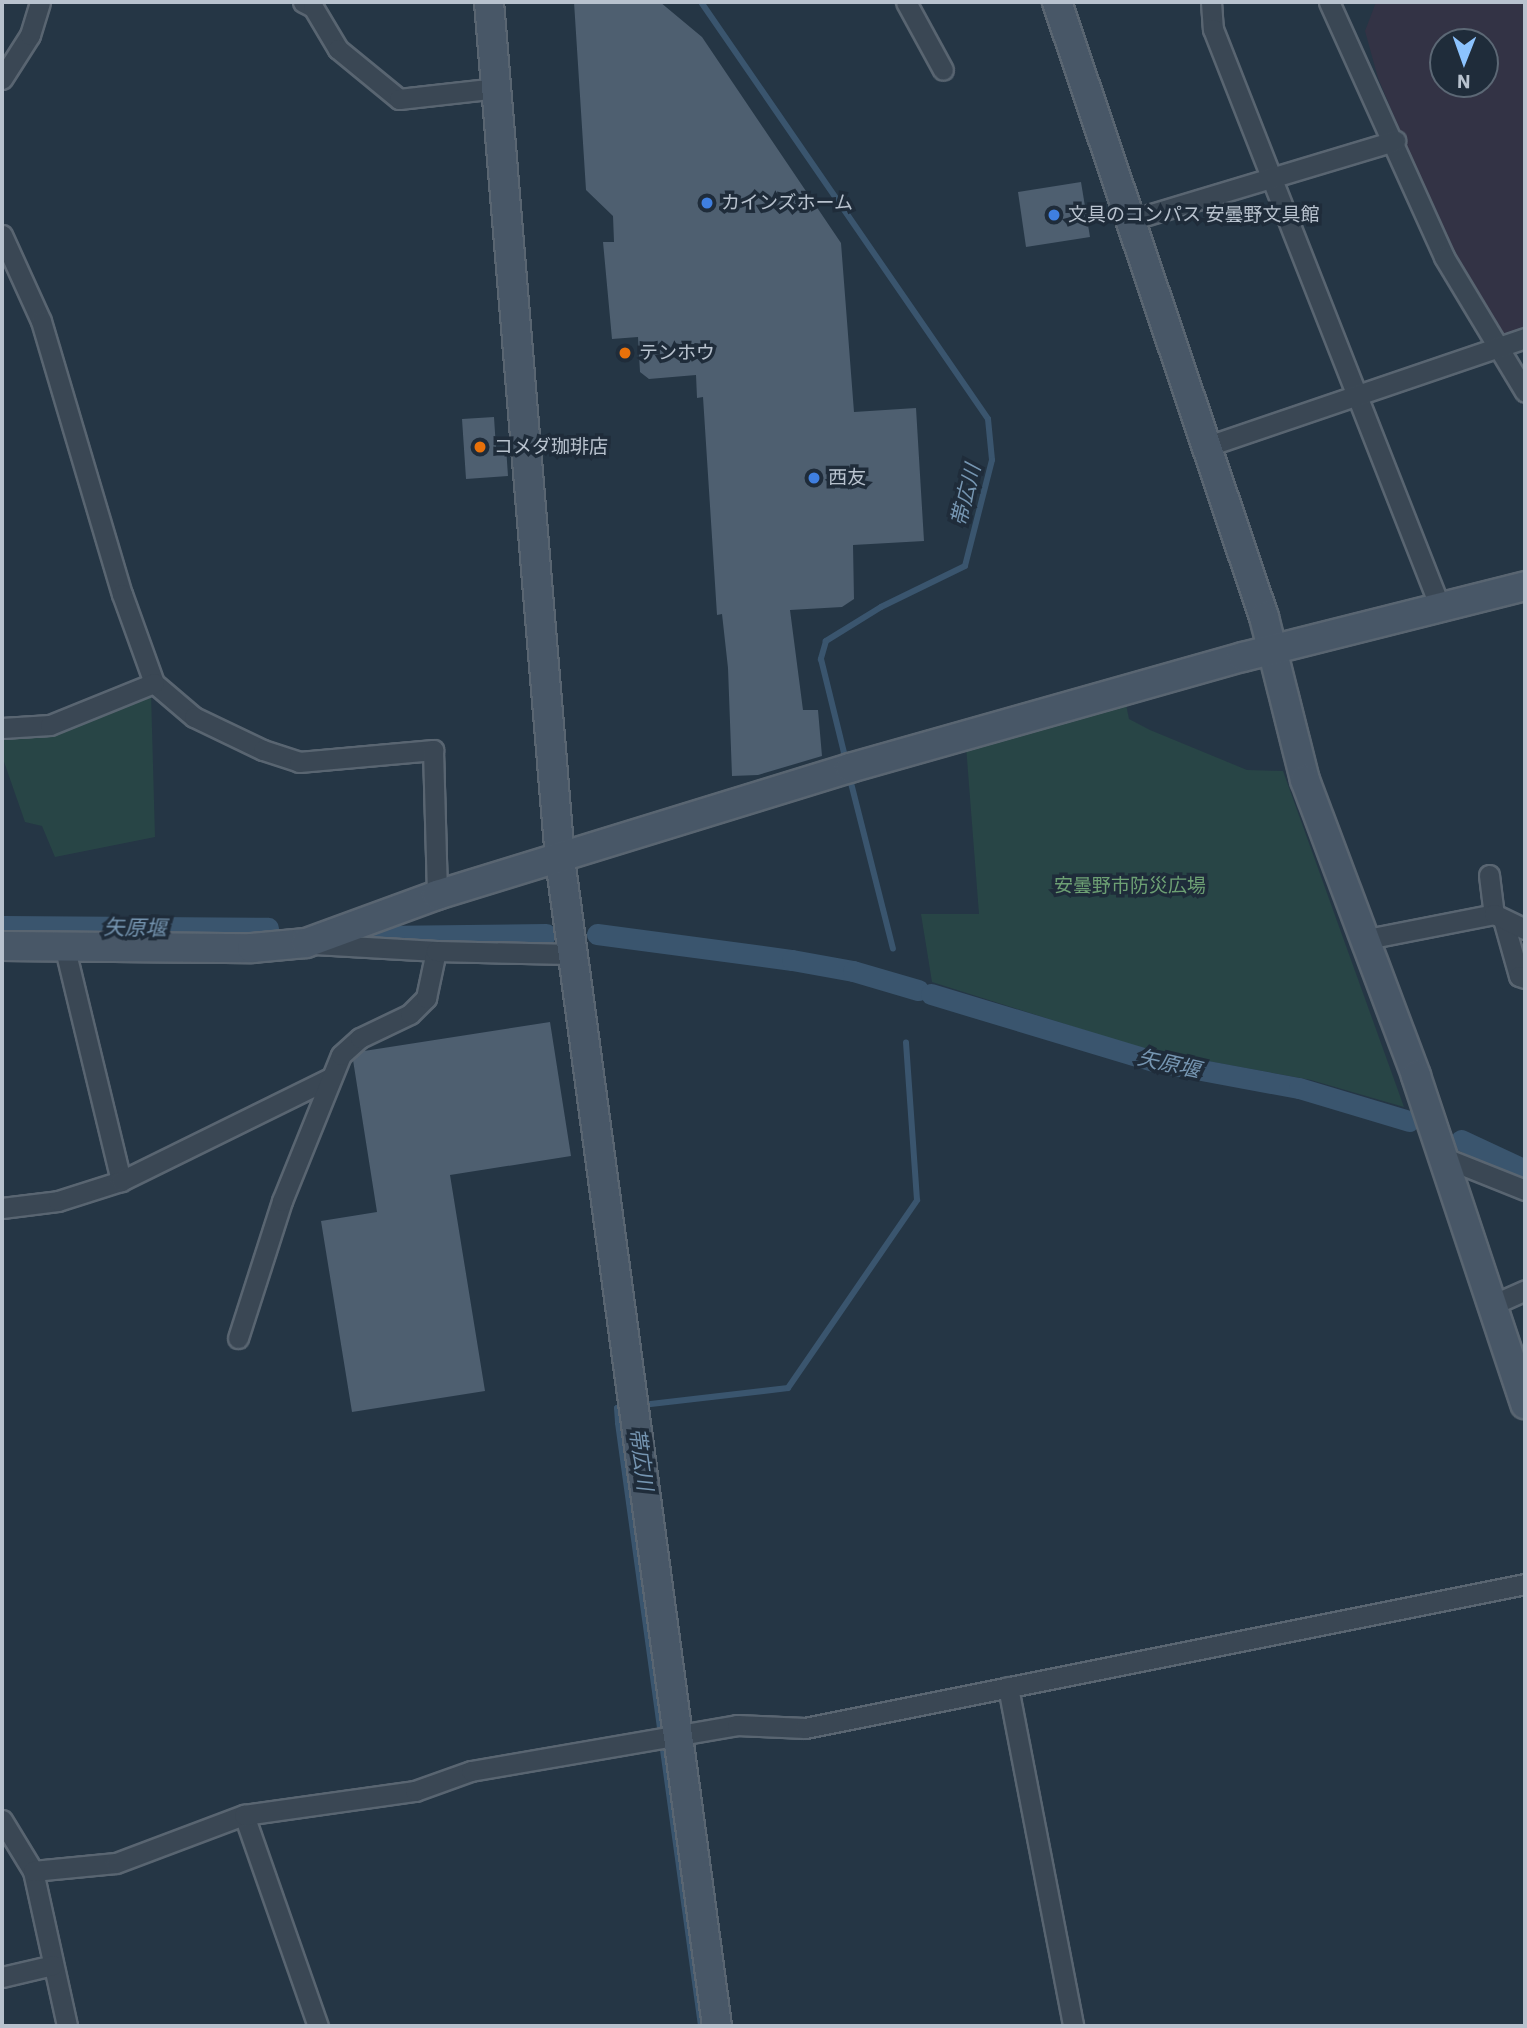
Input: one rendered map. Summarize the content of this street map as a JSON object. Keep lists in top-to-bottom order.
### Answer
{
  "water": ["帯広川", "矢原堰"],
  "parks": ["安曇野市防災広場"],
  "places": [
    "カインズホーム",
    "文具のコンパス 安曇野文具館",
    "テンホウ",
    "コメダ珈琲店",
    "西友"
  ],
  "north": "bottom"
}
